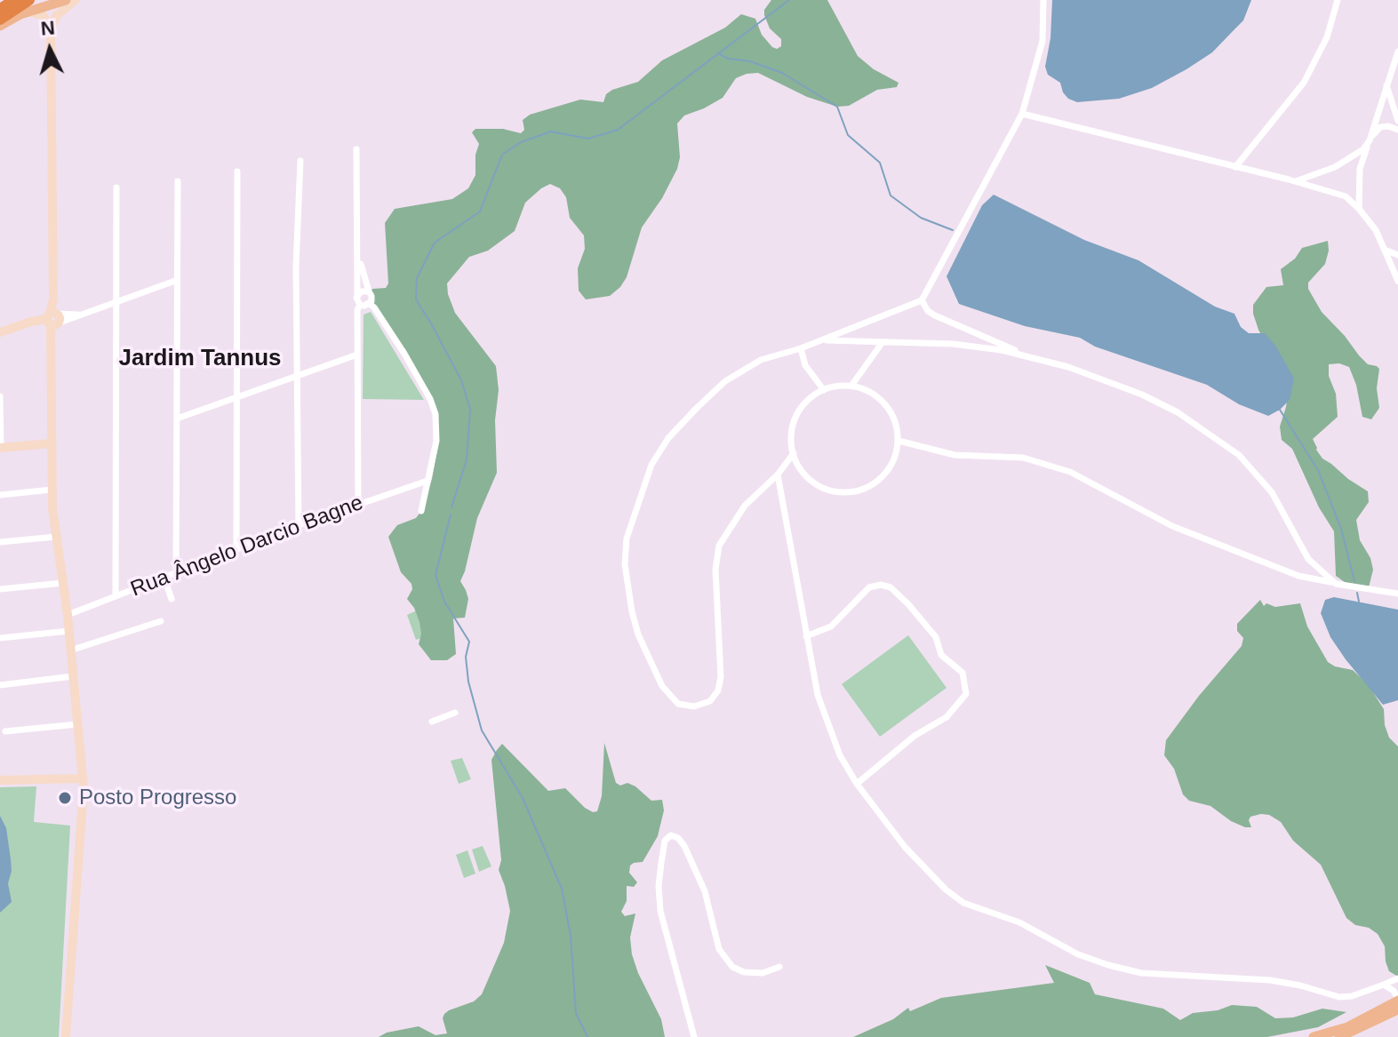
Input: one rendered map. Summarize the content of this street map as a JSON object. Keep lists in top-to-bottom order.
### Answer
{
  "streets": {
    "street": ["Rua Ângelo Darcio Bagne"]
  },
  "districts": ["Jardim Tannus"],
  "places": ["Posto Progresso"],
  "north": "top"
}
